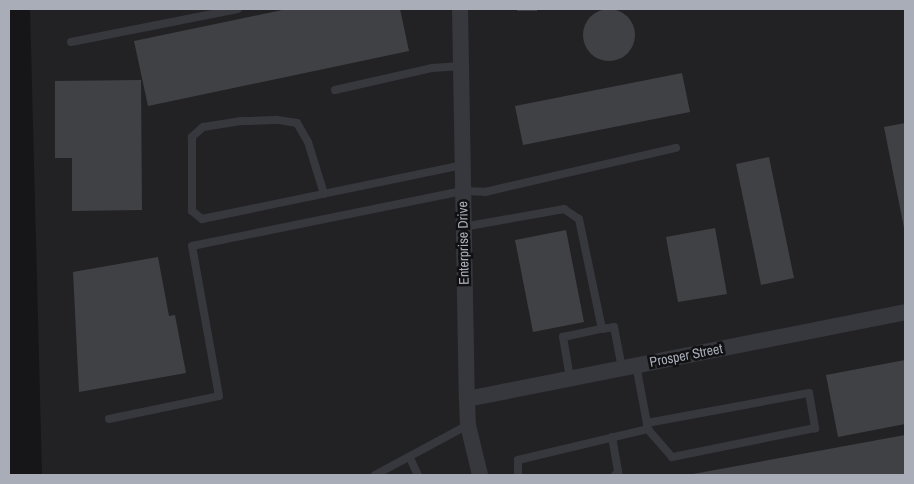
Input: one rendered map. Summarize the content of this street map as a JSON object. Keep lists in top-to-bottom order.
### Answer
{
  "streets": {
    "street": ["Enterprise Drive", "Prosper Street"]
  },
  "crossings": [
    ["Enterprise Drive", "Prosper Street"]
  ]
}
